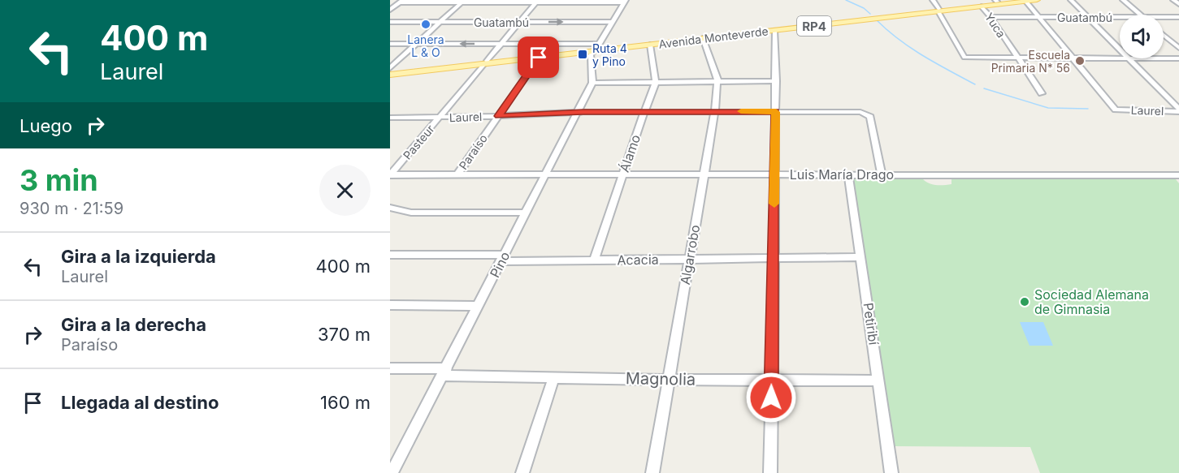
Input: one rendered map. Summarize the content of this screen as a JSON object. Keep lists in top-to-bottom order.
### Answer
{
  "streets": {
    "main road": ["RP4", "Avenida Monteverde"],
    "street": [
      "Guatambú",
      "Yuca",
      "Laurel",
      "Pasteur",
      "Paraíso",
      "Álamo",
      "Luis María Drago",
      "Algarrobo",
      "Acacia",
      "Pino",
      "Petiribí",
      "Magnolia"
    ]
  },
  "crossings": [
    ["Guatambú", "Yuca"],
    ["Guatambú", "Pasteur"],
    ["Yuca", "Avenida Monteverde"],
    ["Avenida Monteverde", "Pasteur"],
    ["Avenida Monteverde", "Paraíso"],
    ["Avenida Monteverde", "Álamo"],
    ["Avenida Monteverde", "Algarrobo"],
    ["Laurel", "Pasteur"],
    ["Laurel", "Paraíso"],
    ["Laurel", "Álamo"],
    ["Laurel", "Luis María Drago"],
    ["Laurel", "Algarrobo"],
    ["Laurel", "Pino"],
    ["Pasteur", "Luis María Drago"],
    ["Paraíso", "Luis María Drago"],
    ["Álamo", "Luis María Drago"],
    ["Álamo", "Acacia"],
    ["Luis María Drago", "Algarrobo"],
    ["Luis María Drago", "Pino"],
    ["Luis María Drago", "Petiribí"],
    ["Algarrobo", "Acacia"],
    ["Algarrobo", "Magnolia"],
    ["Acacia", "Pino"],
    ["Acacia", "Petiribí"],
    ["Pino", "Magnolia"],
    ["Petiribí", "Magnolia"]
  ],
  "places": {
    "other": ["Lanera L & O", "Escuela Primaria N* 56", "Sociedad Alemana de Gimnasia"],
    "transit": ["Ruta 4 y Pino"]
  },
  "page": {
    "turn": ["400 m", "Laurel"],
    "then": "Luego",
    "heading": ["3 min", "930 m · 21:59"],
    "list": [
      {
        "name": "Gira a la izquierda",
        "note": "Laurel",
        "value": "400 m"
      },
      {
        "name": "Gira a la derecha",
        "note": "Paraíso",
        "value": "370 m"
      },
      {
        "name": "Llegada al destino",
        "value": "160 m"
      }
    ]
  }
}
